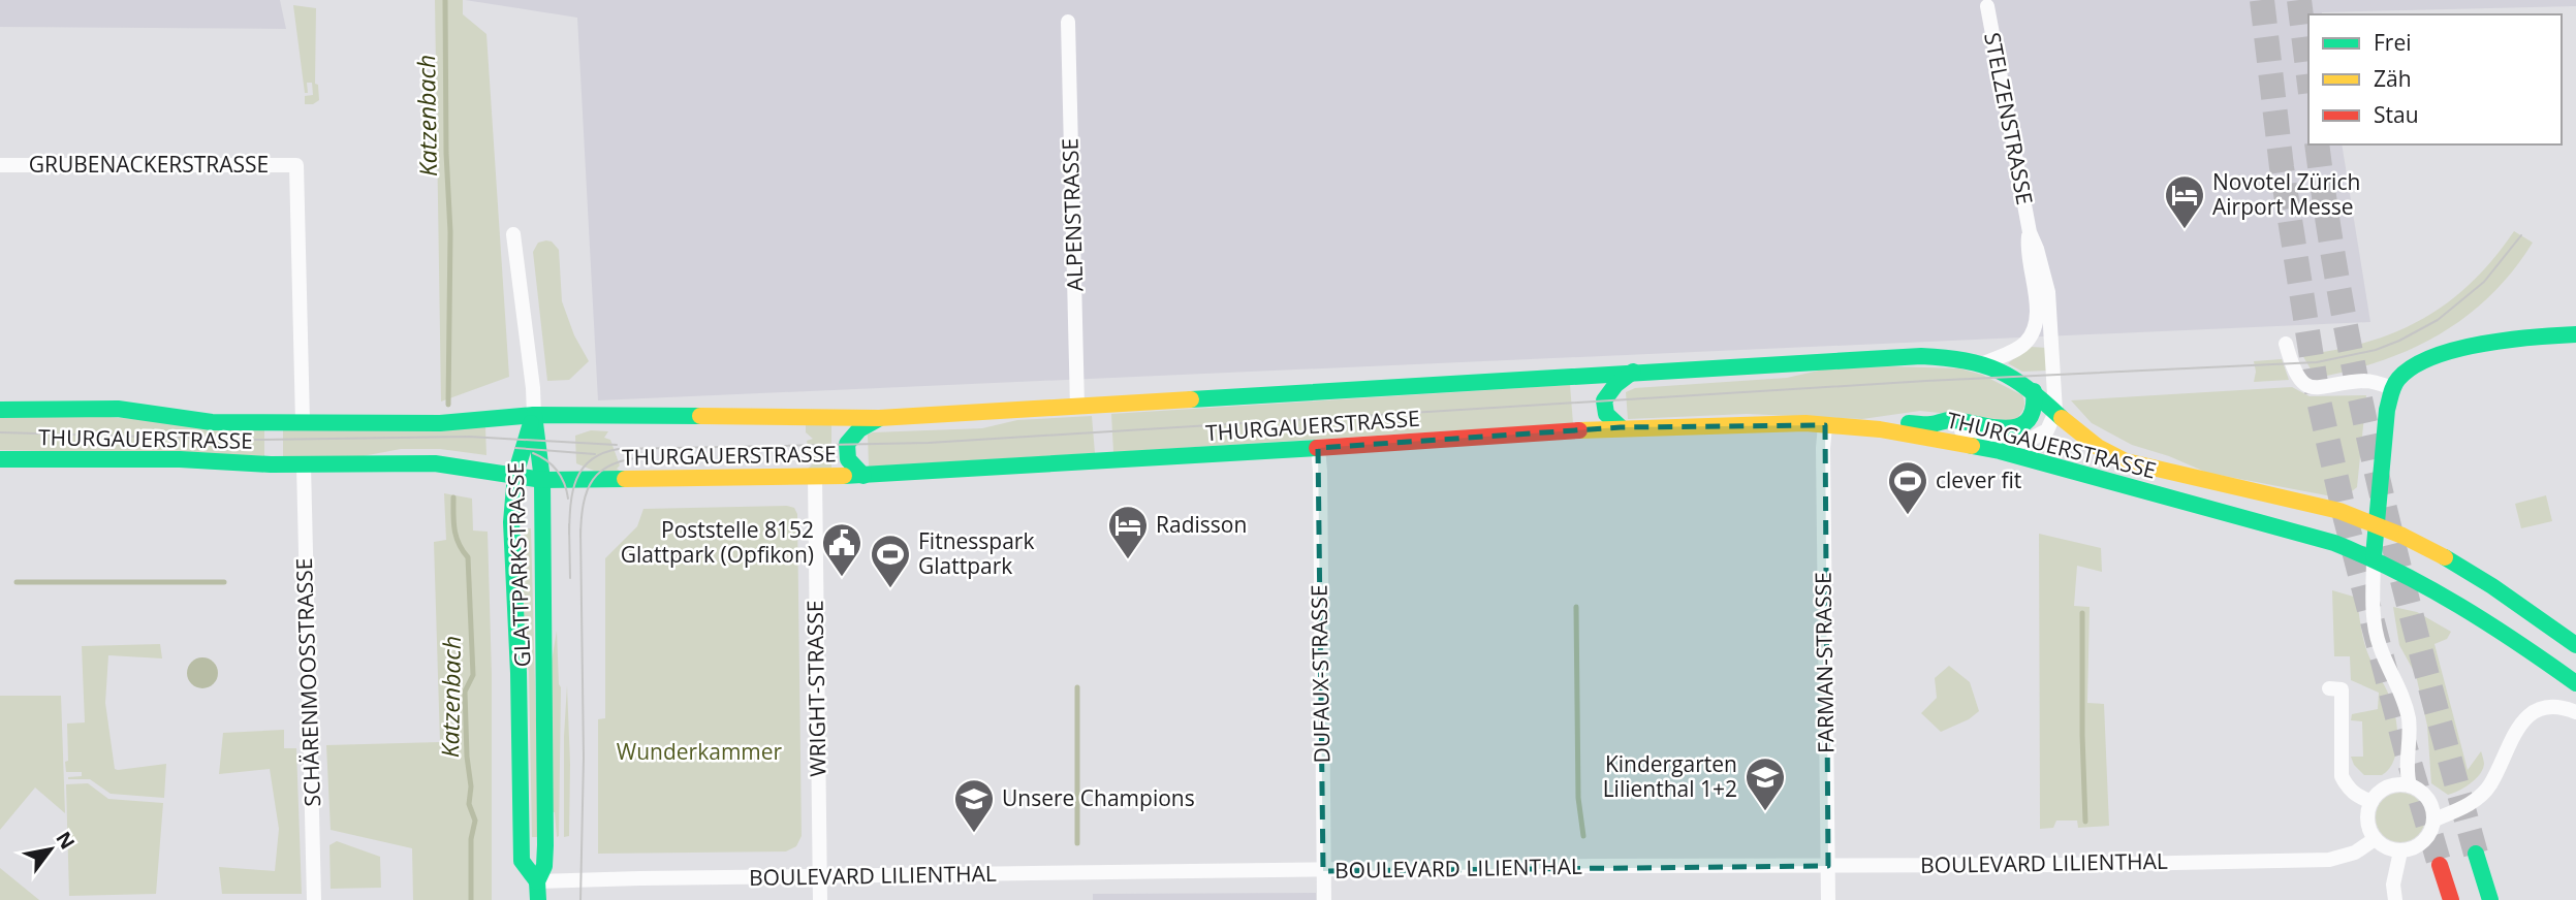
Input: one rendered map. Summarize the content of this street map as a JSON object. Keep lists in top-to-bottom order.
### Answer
{
  "streets": {
    "main road": ["THURGAUERSTRASSE", "GLATTPARKSTRASSE"],
    "street": [
      "STELZENSTRASSE",
      "GRUBENACKERSTRASSE",
      "ALPENSTRASSE",
      "FARMAN-STRASSE",
      "DUFAUX-STRASSE",
      "SCHÄRENMOOSSTRASSE",
      "WRIGHT-STRASSE",
      "BOULEVARD LILIENTHAL"
    ]
  },
  "crossings": [
    ["STELZENSTRASSE", "THURGAUERSTRASSE"],
    ["GRUBENACKERSTRASSE", "THURGAUERSTRASSE"],
    ["ALPENSTRASSE", "THURGAUERSTRASSE"],
    ["THURGAUERSTRASSE", "GLATTPARKSTRASSE"],
    ["THURGAUERSTRASSE", "FARMAN-STRASSE"],
    ["THURGAUERSTRASSE", "DUFAUX-STRASSE"],
    ["THURGAUERSTRASSE", "SCHÄRENMOOSSTRASSE"],
    ["THURGAUERSTRASSE", "WRIGHT-STRASSE"],
    ["GLATTPARKSTRASSE", "BOULEVARD LILIENTHAL"],
    ["FARMAN-STRASSE", "BOULEVARD LILIENTHAL"],
    ["DUFAUX-STRASSE", "BOULEVARD LILIENTHAL"],
    ["WRIGHT-STRASSE", "BOULEVARD LILIENTHAL"]
  ],
  "water": ["Katzenbach"],
  "parks": ["Wunderkammer"],
  "places": {
    "hotel": ["Novotel Zürich Airport Messe", "Radisson"],
    "sports": ["clever fit", "Fitnesspark Glattpark"],
    "public building": ["Poststelle 8152 Glattpark (Opfikon)"],
    "school or university": ["Kindergarten Lilienthal 1+2", "Unsere Champions"]
  },
  "legend": ["Frei", "Zäh", "Stau"],
  "north": "top right"
}
